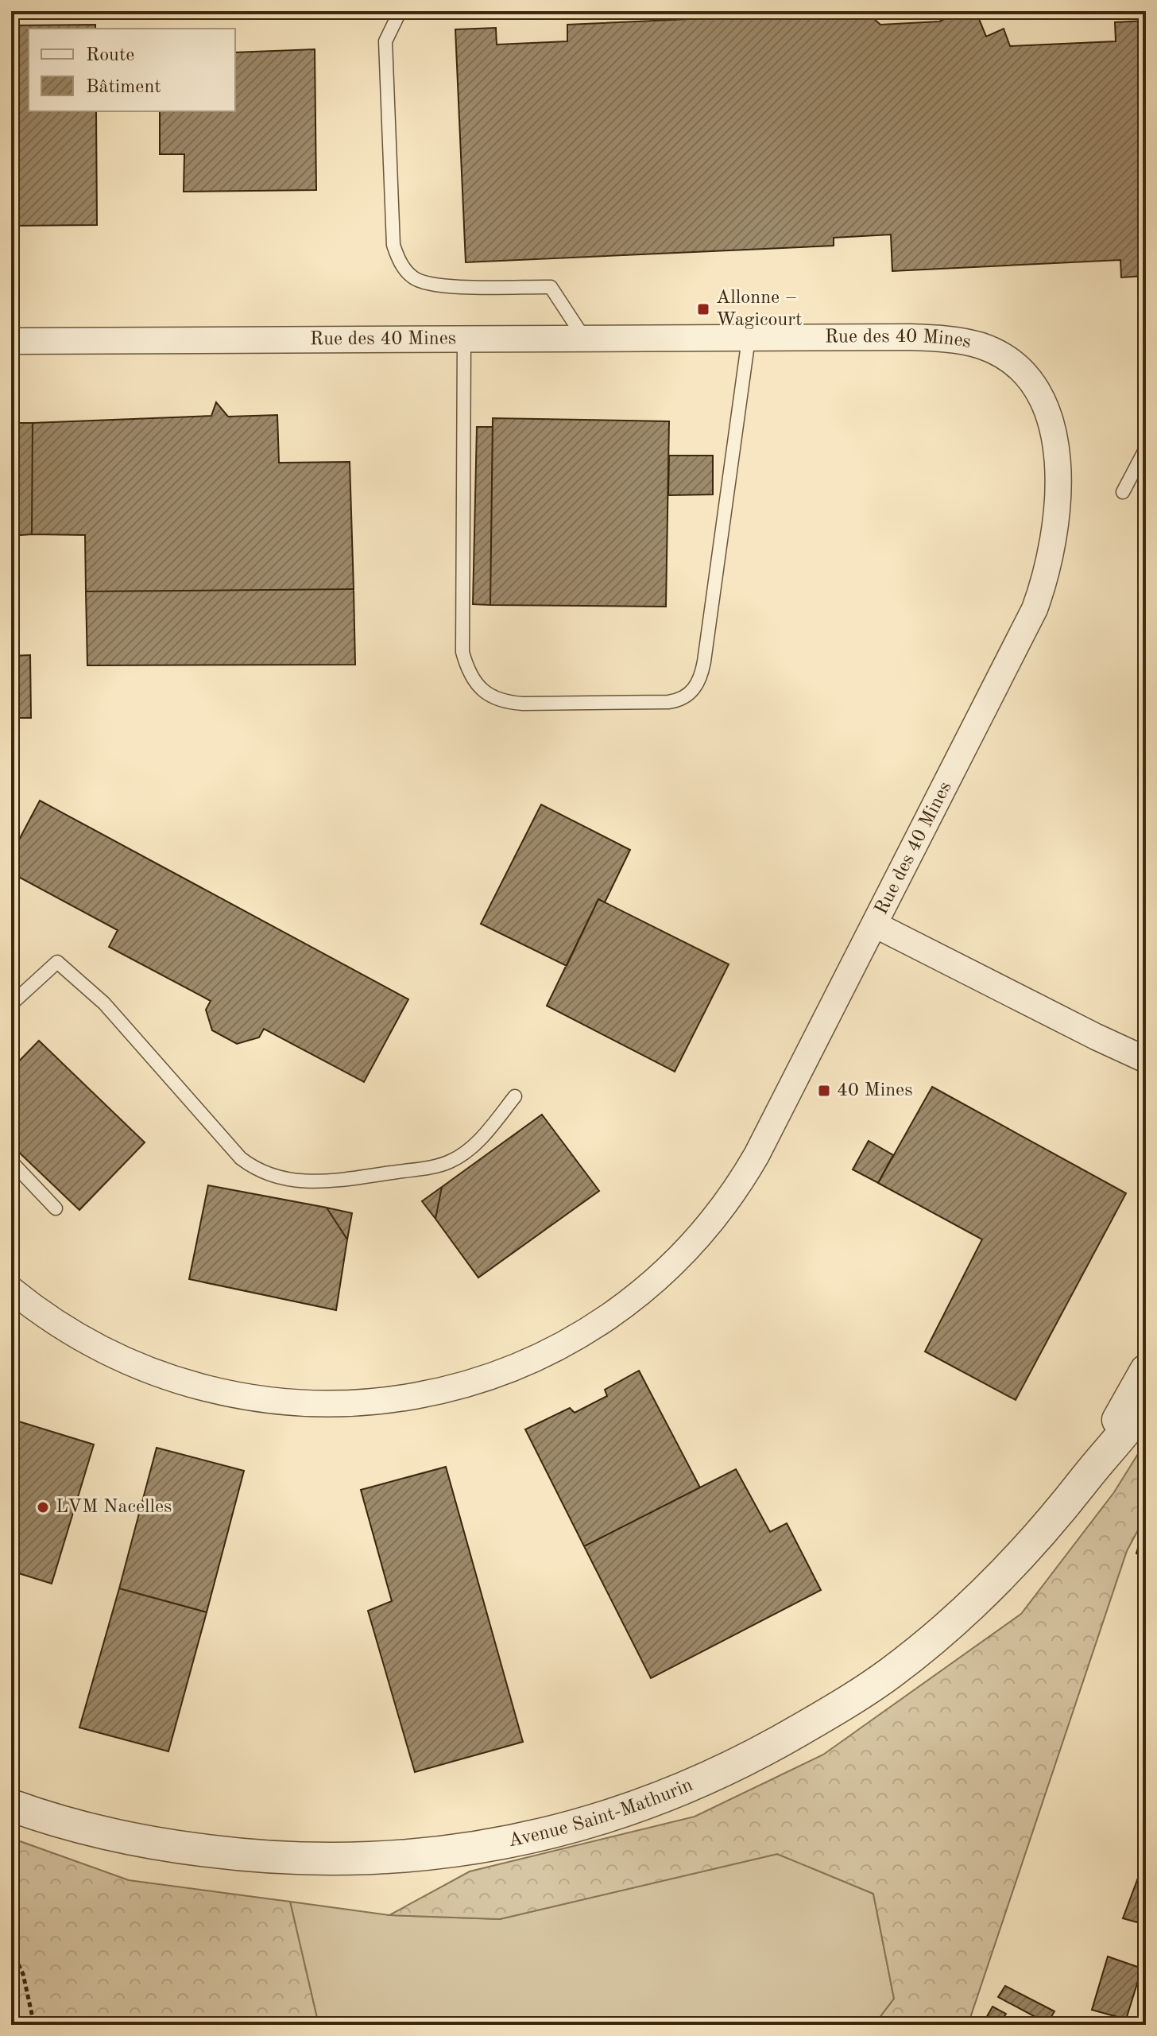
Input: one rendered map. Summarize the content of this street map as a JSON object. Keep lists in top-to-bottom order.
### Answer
{
  "streets": {
    "street": ["Rue des 40 Mines", "Avenue Saint-Mathurin"]
  },
  "places": {
    "transit": ["Allonne – Wagicourt", "40 Mines"],
    "other": ["LVM Nacelles"]
  },
  "legend": ["Route", "Bâtiment"]
}
